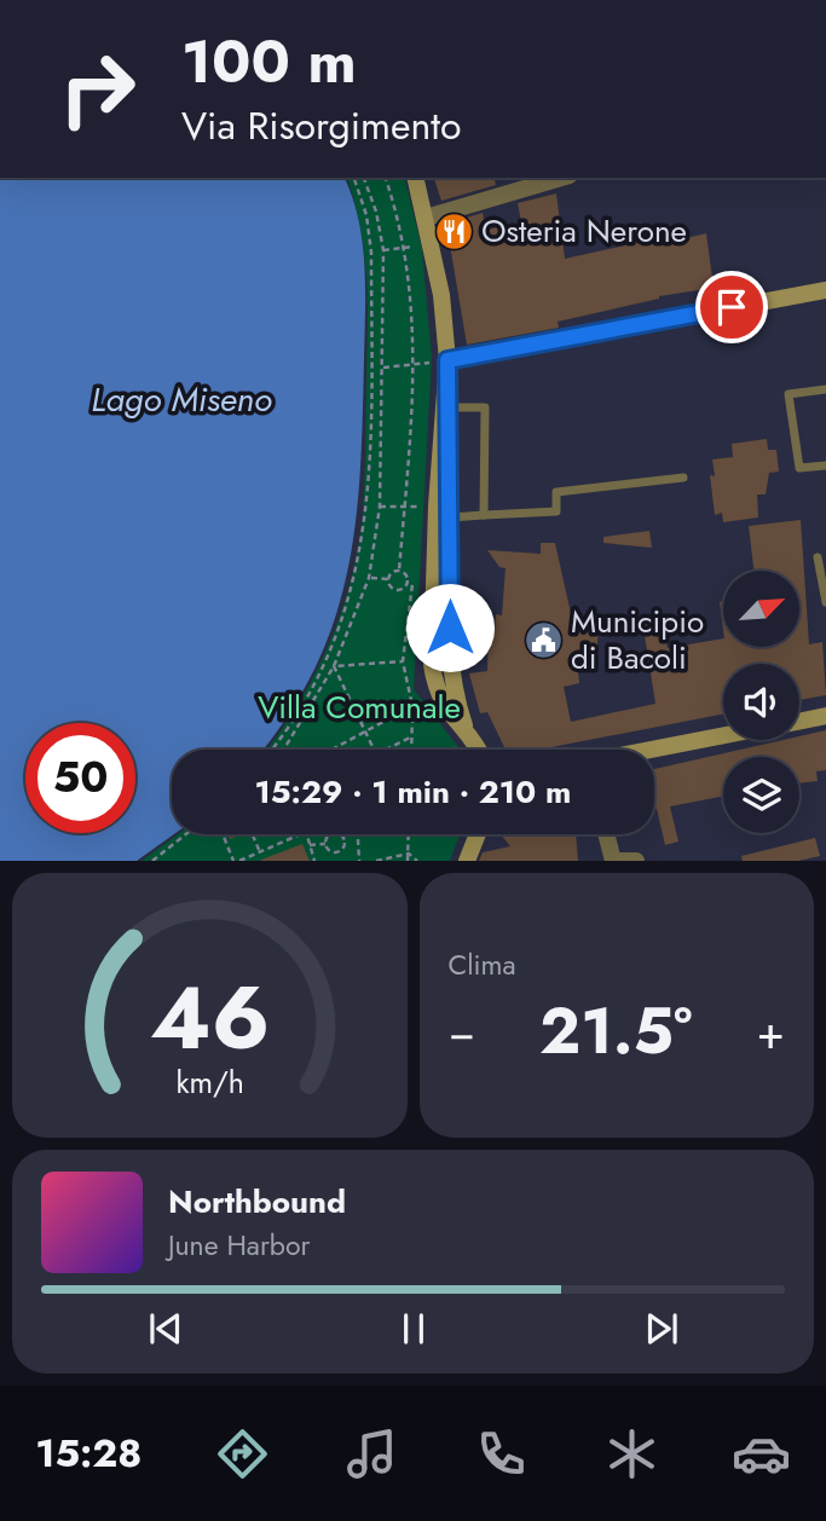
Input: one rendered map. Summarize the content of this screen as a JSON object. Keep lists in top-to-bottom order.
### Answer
{
  "water": ["Lago Miseno"],
  "parks": ["Villa Comunale"],
  "places": {
    "restaurant": ["Osteria Nerone"],
    "public building": ["Municipio di Bacoli"]
  },
  "north": "top right",
  "page": {
    "turn": ["100 m", "Via Risorgimento"],
    "limit": "50",
    "trip": "15:29 · 1 min · 210 m",
    "tile": "Clima",
    "heat": ["−", "21.5°", "+"],
    "song": ["Northbound", "June Harbor"],
    "tabs": "15:28",
    "gauge": ["46", "km/h"]
  }
}
